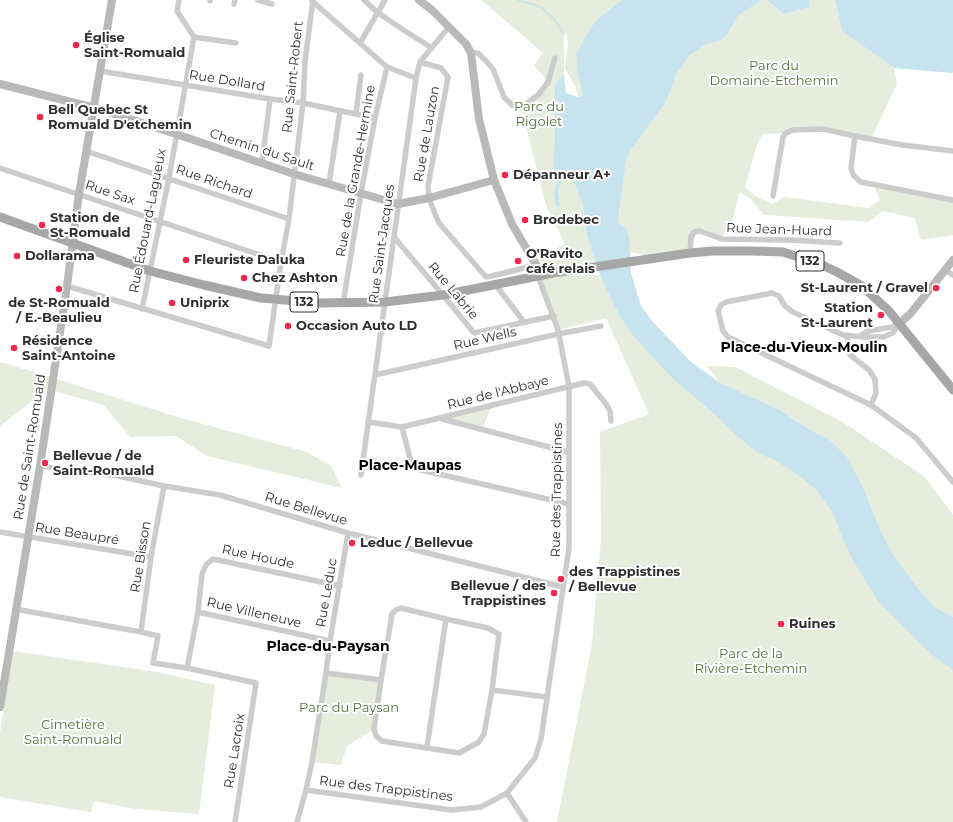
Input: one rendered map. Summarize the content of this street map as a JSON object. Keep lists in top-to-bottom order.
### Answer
{
  "streets": {
    "main road": ["132"],
    "street": [
      "Rue Saint-Robert",
      "Rue Dollard",
      "Rue de Lauzon",
      "Chemin du Sault",
      "Rue de la Grande-Hermine",
      "Rue Richard",
      "Rue Sax",
      "Rue Édouard-Lagueux",
      "Rue Jean-Huard",
      "Rue Saint-Jacques",
      "Rue Labrie",
      "Rue Wells",
      "Rue de l'Abbaye",
      "Rue de Saint-Romuald",
      "Rue des Trappistines",
      "Rue Bellevue",
      "Rue Beaupré",
      "Rue Bisson",
      "Rue Houde",
      "Rue Leduc",
      "Rue Villeneuve",
      "Rue Lacroix"
    ]
  },
  "crossings": [
    ["Rue Saint-Robert", "Rue Dollard"],
    ["Rue Saint-Robert", "Chemin du Sault"],
    ["Rue Saint-Robert", "Rue Richard"],
    ["Rue Saint-Robert", "Rue Sax"],
    ["Rue Saint-Robert", "Rue Édouard-Lagueux"],
    ["Rue Saint-Robert", "132"],
    ["Rue Dollard", "Rue de la Grande-Hermine"],
    ["Rue Dollard", "Rue Édouard-Lagueux"],
    ["Rue Dollard", "Rue de Saint-Romuald"],
    ["Rue de Lauzon", "Chemin du Sault"],
    ["Rue de Lauzon", "Rue Saint-Jacques"],
    ["Chemin du Sault", "Rue de la Grande-Hermine"],
    ["Chemin du Sault", "Rue Édouard-Lagueux"],
    ["Chemin du Sault", "Rue Saint-Jacques"],
    ["Chemin du Sault", "Rue de Saint-Romuald"],
    ["Rue de la Grande-Hermine", "132"],
    ["Rue Richard", "Rue Édouard-Lagueux"],
    ["Rue Richard", "Rue de Saint-Romuald"],
    ["Rue Sax", "Rue Édouard-Lagueux"],
    ["Rue Sax", "Rue de Saint-Romuald"],
    ["Rue Édouard-Lagueux", "132"],
    ["Rue Jean-Huard", "132"],
    ["Rue Saint-Jacques", "132"],
    ["Rue Saint-Jacques", "Rue Labrie"],
    ["Rue Saint-Jacques", "Rue Wells"],
    ["Rue Saint-Jacques", "Rue de l'Abbaye"],
    ["132", "Rue Labrie"],
    ["132", "Rue de Saint-Romuald"],
    ["132", "Rue des Trappistines"],
    ["Rue Labrie", "Rue des Trappistines"],
    ["Rue Wells", "Rue des Trappistines"],
    ["Rue de l'Abbaye", "Rue des Trappistines"],
    ["Rue de Saint-Romuald", "Rue Bellevue"],
    ["Rue de Saint-Romuald", "Rue Beaupré"],
    ["Rue des Trappistines", "Rue Bellevue"],
    ["Rue des Trappistines", "Rue Leduc"],
    ["Rue Bellevue", "Rue Bisson"],
    ["Rue Bellevue", "Rue Leduc"],
    ["Rue Beaupré", "Rue Bisson"],
    ["Rue Houde", "Rue Leduc"],
    ["Rue Houde", "Rue Villeneuve"],
    ["Rue Houde", "Rue Lacroix"],
    ["Rue Leduc", "Rue Villeneuve"]
  ],
  "districts": ["Place-du-Vieux-Moulin", "Place-Maupas", "Place-du-Paysan"],
  "parks": [
    "Parc du Domaine-Etchemin",
    "Parc du Rigolet",
    "Parc de la Rivière-Etchemin",
    "Parc du Paysan",
    "Cimetière Saint-Romuald"
  ],
  "places": [
    "Église Saint-Romuald",
    "Bell Quebec St Romuald D'etchemin",
    "Dépanneur A+",
    "Brodebec",
    "Station de St-Romuald",
    "Dollarama",
    "Fleuriste Daluka",
    "O'Ravito café relais",
    "Chez Ashton",
    "St-Laurent / Gravel",
    "de St-Romuald / E.-Beaulieu",
    "Uniprix",
    "Station St-Laurent",
    "Occasion Auto LD",
    "Résidence Saint-Antoine",
    "Bellevue / de Saint-Romuald",
    "Leduc / Bellevue",
    "des Trappistines / Bellevue",
    "Bellevue / des Trappistines",
    "Ruines"
  ]
}
